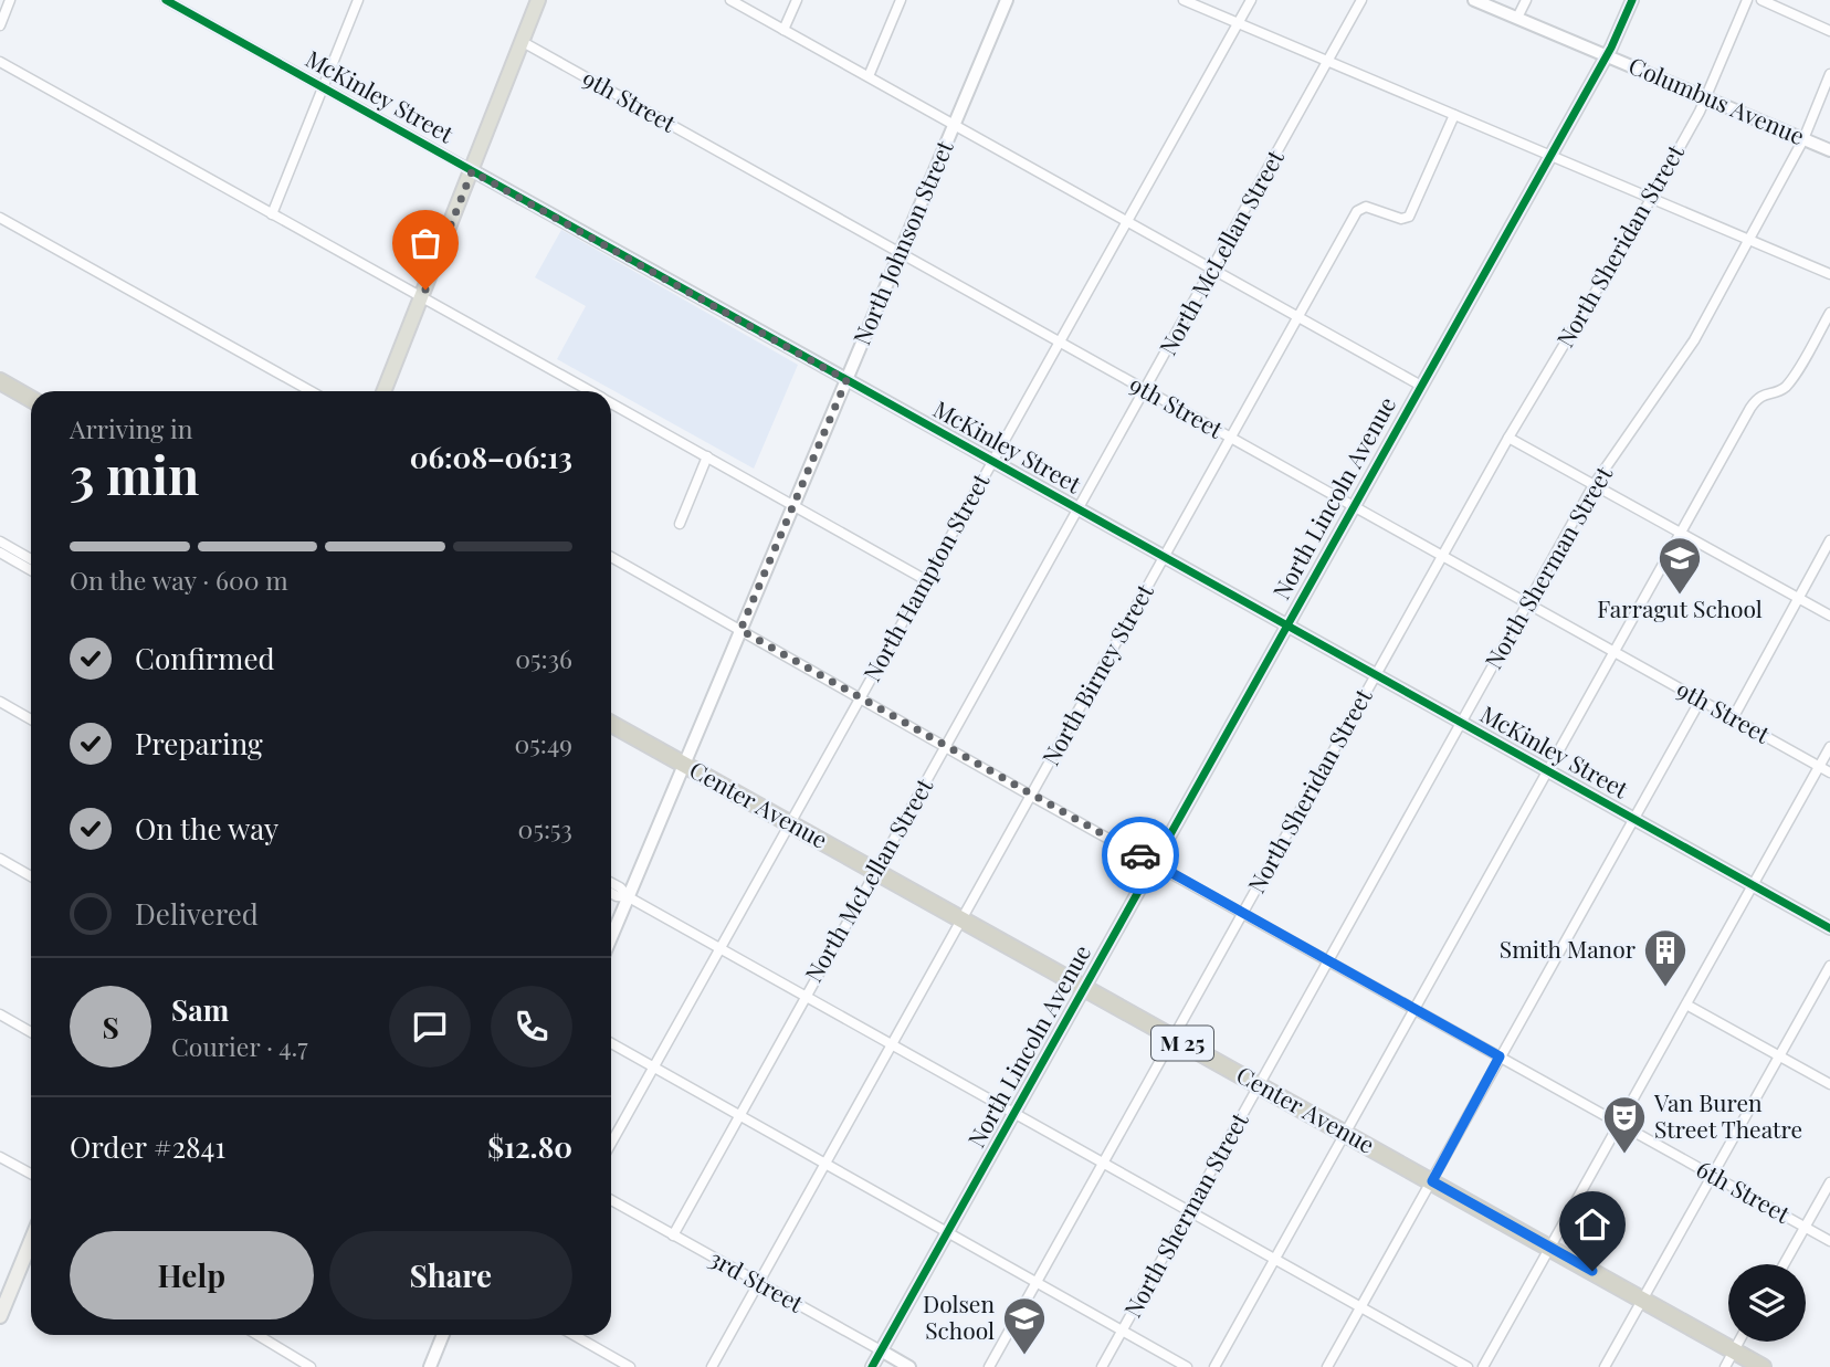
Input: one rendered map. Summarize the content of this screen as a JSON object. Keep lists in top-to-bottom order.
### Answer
{
  "streets": {
    "highway": ["Center Avenue", "M 25"],
    "street": [
      "McKinley Street",
      "9th Street",
      "Columbus Avenue",
      "North Johnson Street",
      "North Sheridan Street",
      "North McLellan Street",
      "North Lincoln Avenue",
      "North Sherman Street",
      "North Hampton Street",
      "North Birney Street",
      "6th Street",
      "3rd Street"
    ]
  },
  "crossings": [
    ["McKinley Street", "North Johnson Street"],
    ["McKinley Street", "North Sheridan Street"],
    ["McKinley Street", "North McLellan Street"],
    ["McKinley Street", "North Lincoln Avenue"],
    ["McKinley Street", "North Sherman Street"],
    ["McKinley Street", "North Hampton Street"],
    ["McKinley Street", "North Birney Street"],
    ["9th Street", "North Johnson Street"],
    ["9th Street", "North Sheridan Street"],
    ["9th Street", "North McLellan Street"],
    ["9th Street", "North Lincoln Avenue"],
    ["9th Street", "North Sherman Street"],
    ["9th Street", "North Hampton Street"],
    ["9th Street", "North Birney Street"],
    ["Columbus Avenue", "North Sheridan Street"],
    ["Columbus Avenue", "North Lincoln Avenue"],
    ["Columbus Avenue", "North Sherman Street"],
    ["North Johnson Street", "Center Avenue"],
    ["North Johnson Street", "6th Street"],
    ["North Sheridan Street", "Center Avenue"],
    ["North Sheridan Street", "6th Street"],
    ["North McLellan Street", "Center Avenue"],
    ["North McLellan Street", "6th Street"],
    ["North McLellan Street", "3rd Street"],
    ["North Lincoln Avenue", "Center Avenue"],
    ["North Lincoln Avenue", "6th Street"],
    ["North Lincoln Avenue", "3rd Street"],
    ["North Sherman Street", "Center Avenue"],
    ["North Sherman Street", "6th Street"],
    ["North Hampton Street", "Center Avenue"],
    ["North Hampton Street", "6th Street"],
    ["North Birney Street", "Center Avenue"],
    ["North Birney Street", "6th Street"],
    ["North Birney Street", "3rd Street"]
  ],
  "places": {
    "school or university": ["Farragut School", "Dolsen School"],
    "building": ["Smith Manor"],
    "theatre": ["Van Buren Street Theatre"]
  },
  "page": {
    "heading": ["3 min", "Arriving in", "06:08–06:13"],
    "panel": [
      "Sam",
      "Courier · 4.7",
      "Order #2841",
      "$12.80"
    ],
    "bar": "On the way · 600 m",
    "list": [
      ["Confirmed", "05:36"],
      ["Preparing", "05:49"],
      ["On the way", "05:53"],
      "Delivered"
    ],
    "round": "S",
    "buttons": ["Help", "Share"]
  }
}
